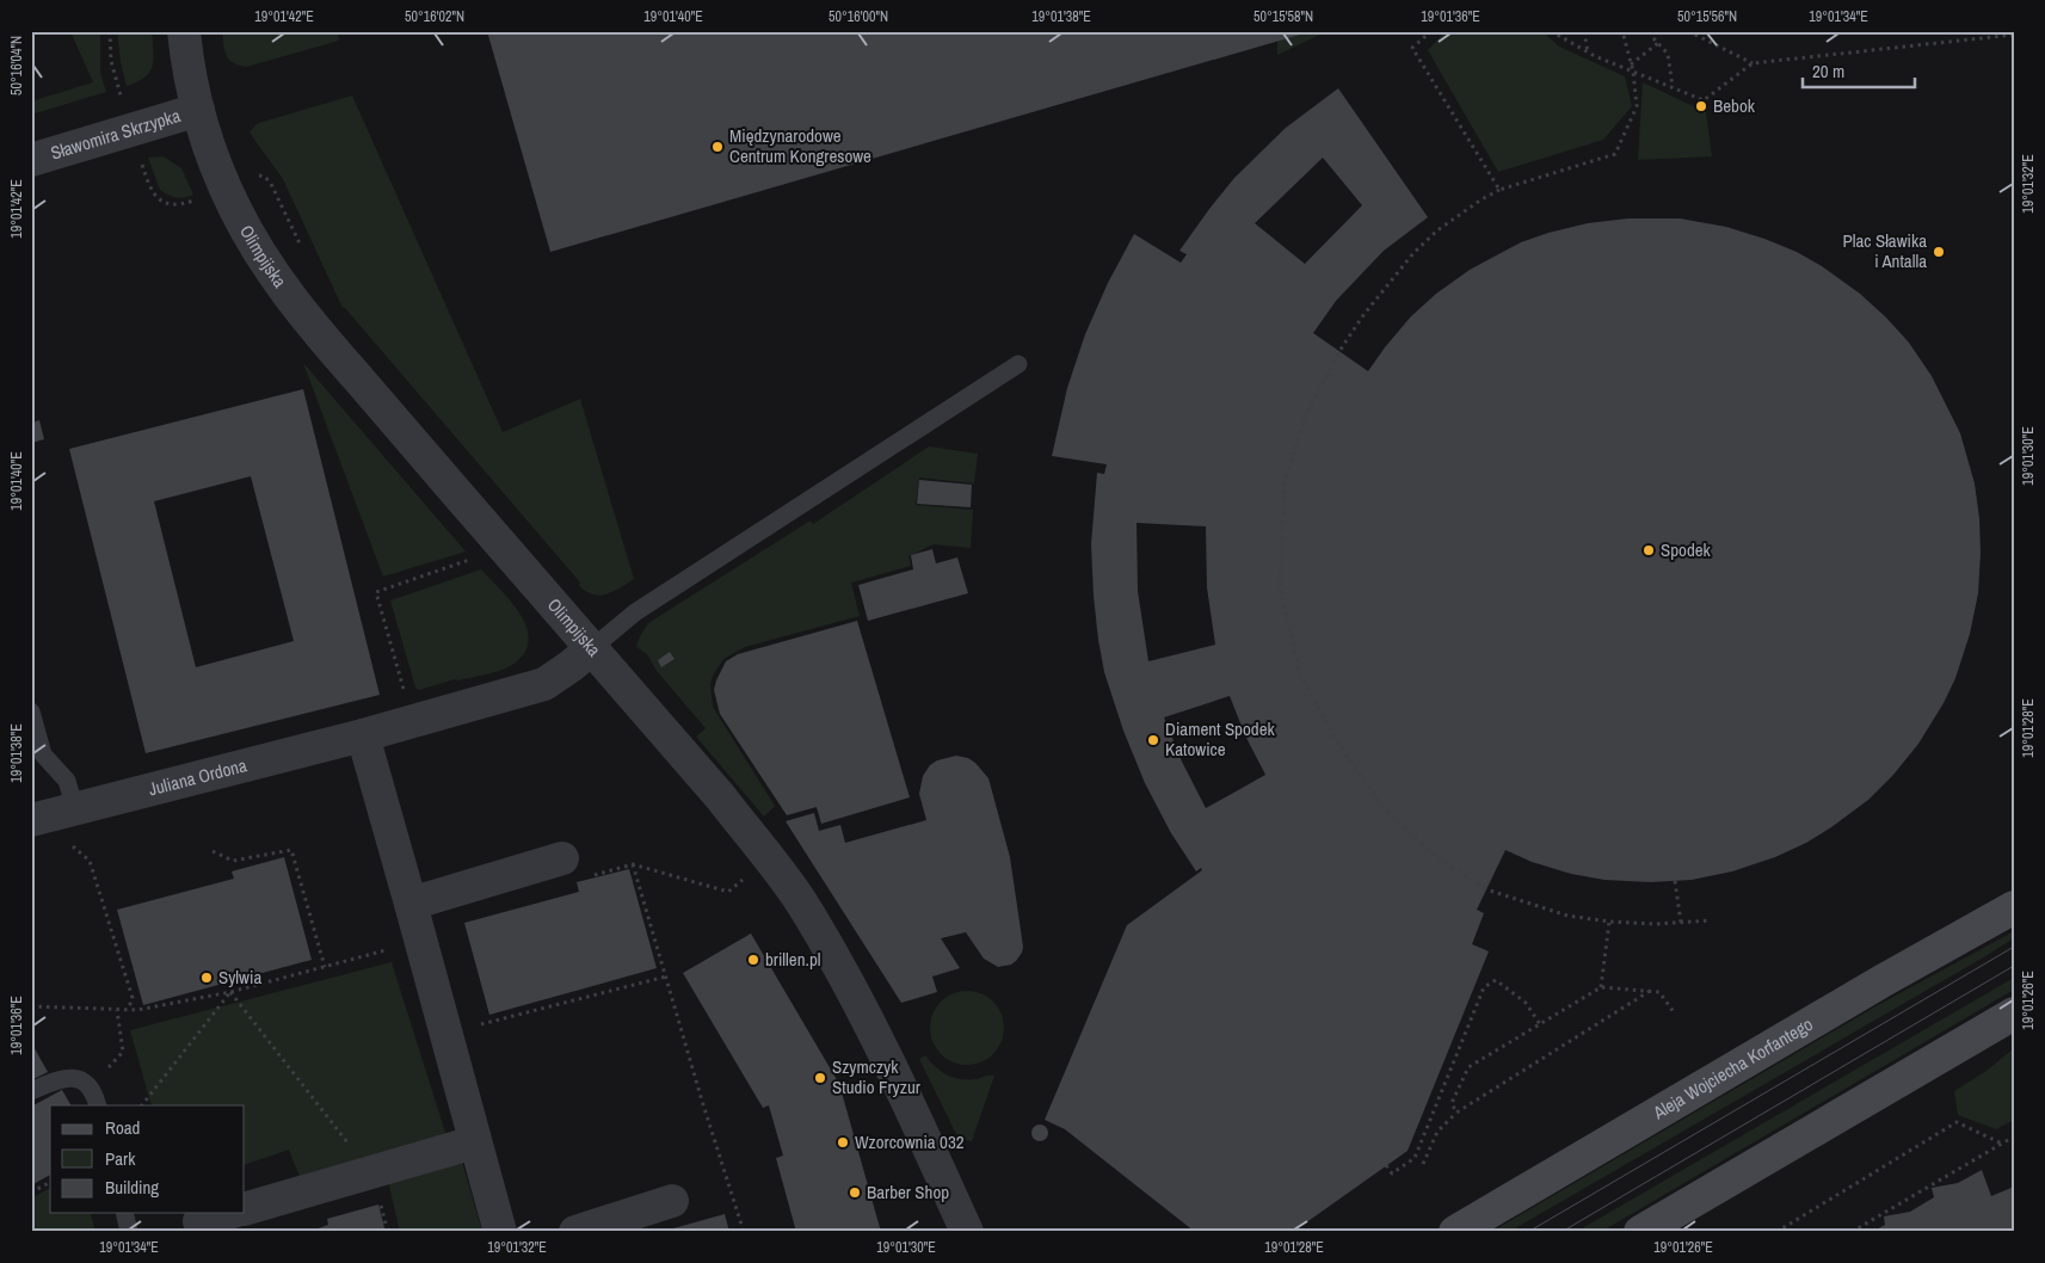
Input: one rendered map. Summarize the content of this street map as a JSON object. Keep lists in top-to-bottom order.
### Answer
{
  "streets": {
    "main road": ["Aleja Wojciecha Korfantego"],
    "street": ["Sławomira Skrzypka", "Olimpijska", "Juliana Ordona"]
  },
  "crossings": [
    ["Sławomira Skrzypka", "Olimpijska"],
    ["Olimpijska", "Juliana Ordona"]
  ],
  "places": [
    "Bebok",
    "Międzynarodowe Centrum Kongresowe",
    "Plac Sławika i Antalla",
    "Spodek",
    "Diament Spodek Katowice",
    "brillen.pl",
    "Sylwia",
    "Szymczyk Studio Fryzur",
    "Wzorcownia 032",
    "Barber Shop"
  ],
  "legend": ["Road", "Park", "Building"],
  "scale_bar": "20 m",
  "coordinates": [
    "19°01'42\"E",
    "50°16'02\"N",
    "19°01'40\"E",
    "50°16'00\"N",
    "19°01'38\"E",
    "50°15'58\"N",
    "19°01'36\"E",
    "50°15'56\"N",
    "19°01'34\"E",
    "50°16'04\"N",
    "19°01'32\"E",
    "19°01'30\"E",
    "19°01'28\"E",
    "19°01'26\"E"
  ]
}
